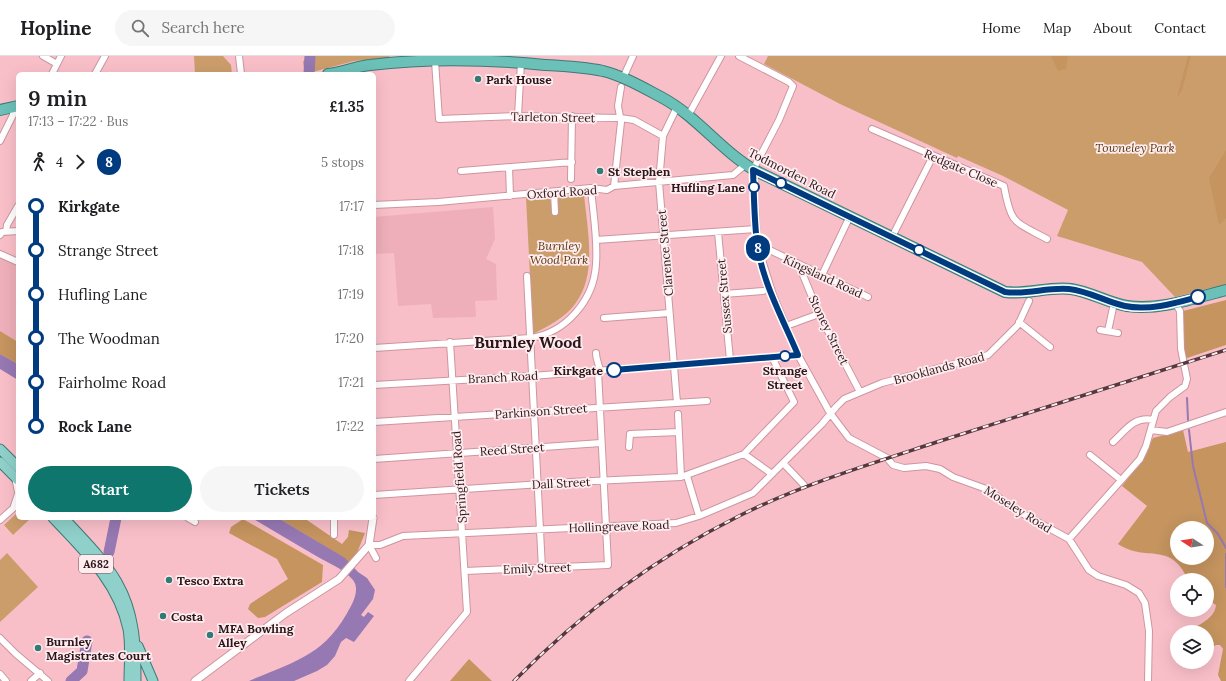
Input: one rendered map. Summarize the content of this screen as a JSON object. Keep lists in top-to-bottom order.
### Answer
{
  "streets": {
    "highway": ["Todmorden Road"],
    "main road": ["A682"],
    "street": [
      "Tarleton Street",
      "Redgate Close",
      "Oxford Road",
      "Clarence Street",
      "Kingsland Road",
      "Sussex Street",
      "Stoney Street",
      "Brooklands Road",
      "Branch Road",
      "Parkinson Street",
      "Reed Street",
      "Springfield Road",
      "Dall Street",
      "Moseley Road",
      "Hollingreave Road",
      "Emily Street"
    ]
  },
  "crossings": [
    ["Tarleton Street", "Todmorden Road"],
    ["Tarleton Street", "Clarence Street"],
    ["Todmorden Road", "Oxford Road"],
    ["Todmorden Road", "Clarence Street"],
    ["Oxford Road", "Clarence Street"],
    ["Clarence Street", "Branch Road"],
    ["Clarence Street", "Parkinson Street"],
    ["Kingsland Road", "Stoney Street"],
    ["Sussex Street", "Branch Road"],
    ["Stoney Street", "Brooklands Road"],
    ["Brooklands Road", "Moseley Road"],
    ["Brooklands Road", "Hollingreave Road"],
    ["Branch Road", "Springfield Road"],
    ["Parkinson Street", "Springfield Road"],
    ["Reed Street", "Springfield Road"],
    ["Springfield Road", "Dall Street"],
    ["Springfield Road", "Hollingreave Road"],
    ["Springfield Road", "Emily Street"],
    ["Moseley Road", "Hollingreave Road"],
    ["Hollingreave Road", "Emily Street"]
  ],
  "districts": ["Burnley Wood"],
  "parks": ["Towneley Park", "Burnley Wood Park"],
  "places": [
    "Park House",
    "St Stephen",
    "Hufling Lane",
    "Strange Street",
    "Kirkgate",
    "Tesco Extra",
    "Costa",
    "MFA Bowling Alley",
    "Burnley Magistrates Court"
  ],
  "lines": ["bus line 8"],
  "north": "left",
  "page": {
    "header": "Hopline",
    "search": "Search here",
    "nav": [
      "Home",
      "Map",
      "About",
      "Contact"
    ],
    "on_map": "8",
    "heading": ["9 min", "17:13 – 17:22 · Bus", "£1.35"],
    "legs": ["4", "8", "5 stops"],
    "list": [
      {
        "name": "Kirkgate",
        "value": "17:17"
      },
      {
        "name": "Strange Street",
        "value": "17:18"
      },
      {
        "name": "Hufling Lane",
        "value": "17:19"
      },
      {
        "name": "The Woodman",
        "value": "17:20"
      },
      {
        "name": "Fairholme Road",
        "value": "17:21"
      },
      {
        "name": "Rock Lane",
        "value": "17:22"
      }
    ],
    "buttons": ["Start", "Tickets"]
  }
}
